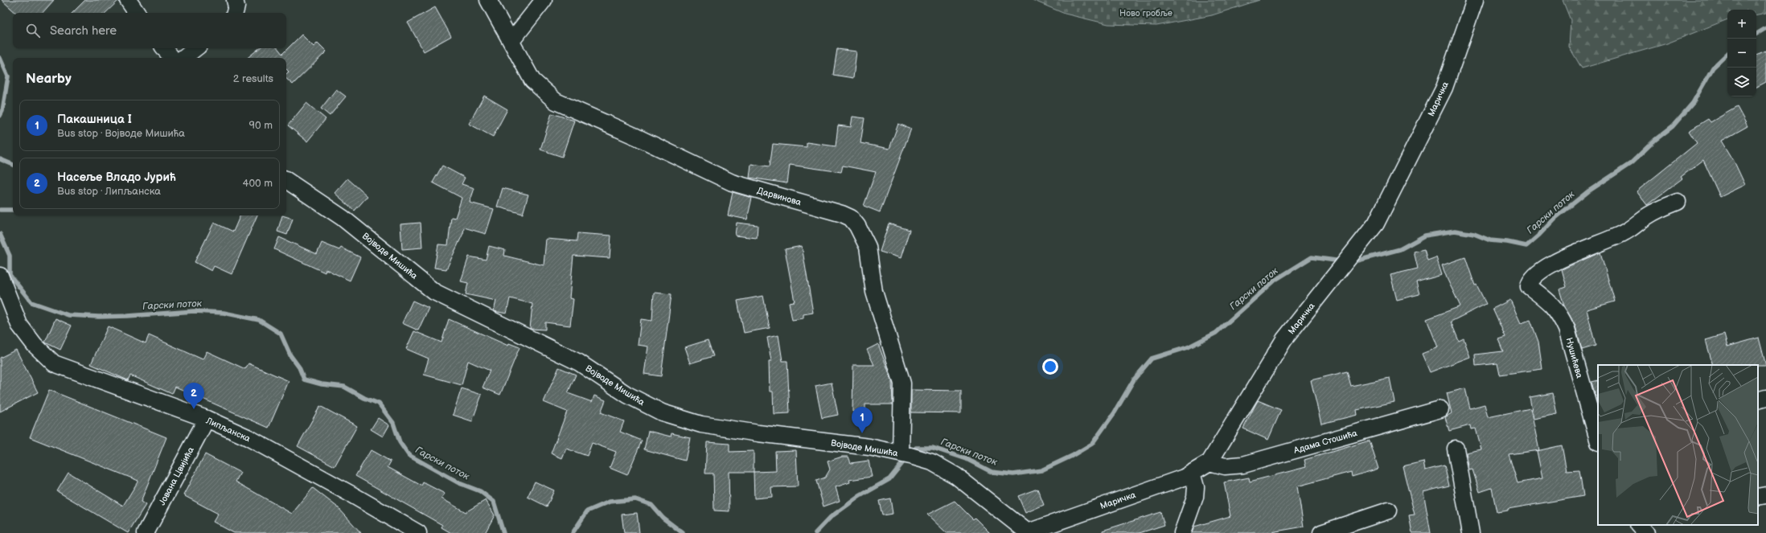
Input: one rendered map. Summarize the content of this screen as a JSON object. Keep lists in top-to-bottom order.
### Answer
{
  "streets": {
    "street": [
      "Маричка",
      "Дарвинова",
      "Војводе Мишића",
      "Нушићева",
      "Липљанска",
      "Адама Стошића",
      "Јована Цвијића"
    ]
  },
  "crossings": [
    ["Маричка", "Војводе Мишића"],
    ["Маричка", "Адама Стошића"],
    ["Дарвинова", "Војводе Мишића"],
    ["Липљанска", "Јована Цвијића"]
  ],
  "water": ["Гарски поток"],
  "parks": ["Ново гробље"],
  "page": {
    "map_buttons": ["+", "−"],
    "search": "Search here",
    "heading": ["Nearby", "2 results"],
    "list": [
      {
        "mark": "1",
        "name": "Пакашница I",
        "note": "Bus stop · Војводе Мишића",
        "value": "90 m"
      },
      {
        "mark": "2",
        "name": "Насеље Владо Јурић",
        "note": "Bus stop · Липљанска",
        "value": "400 m"
      }
    ],
    "pins": ["2", "1"]
  }
}
